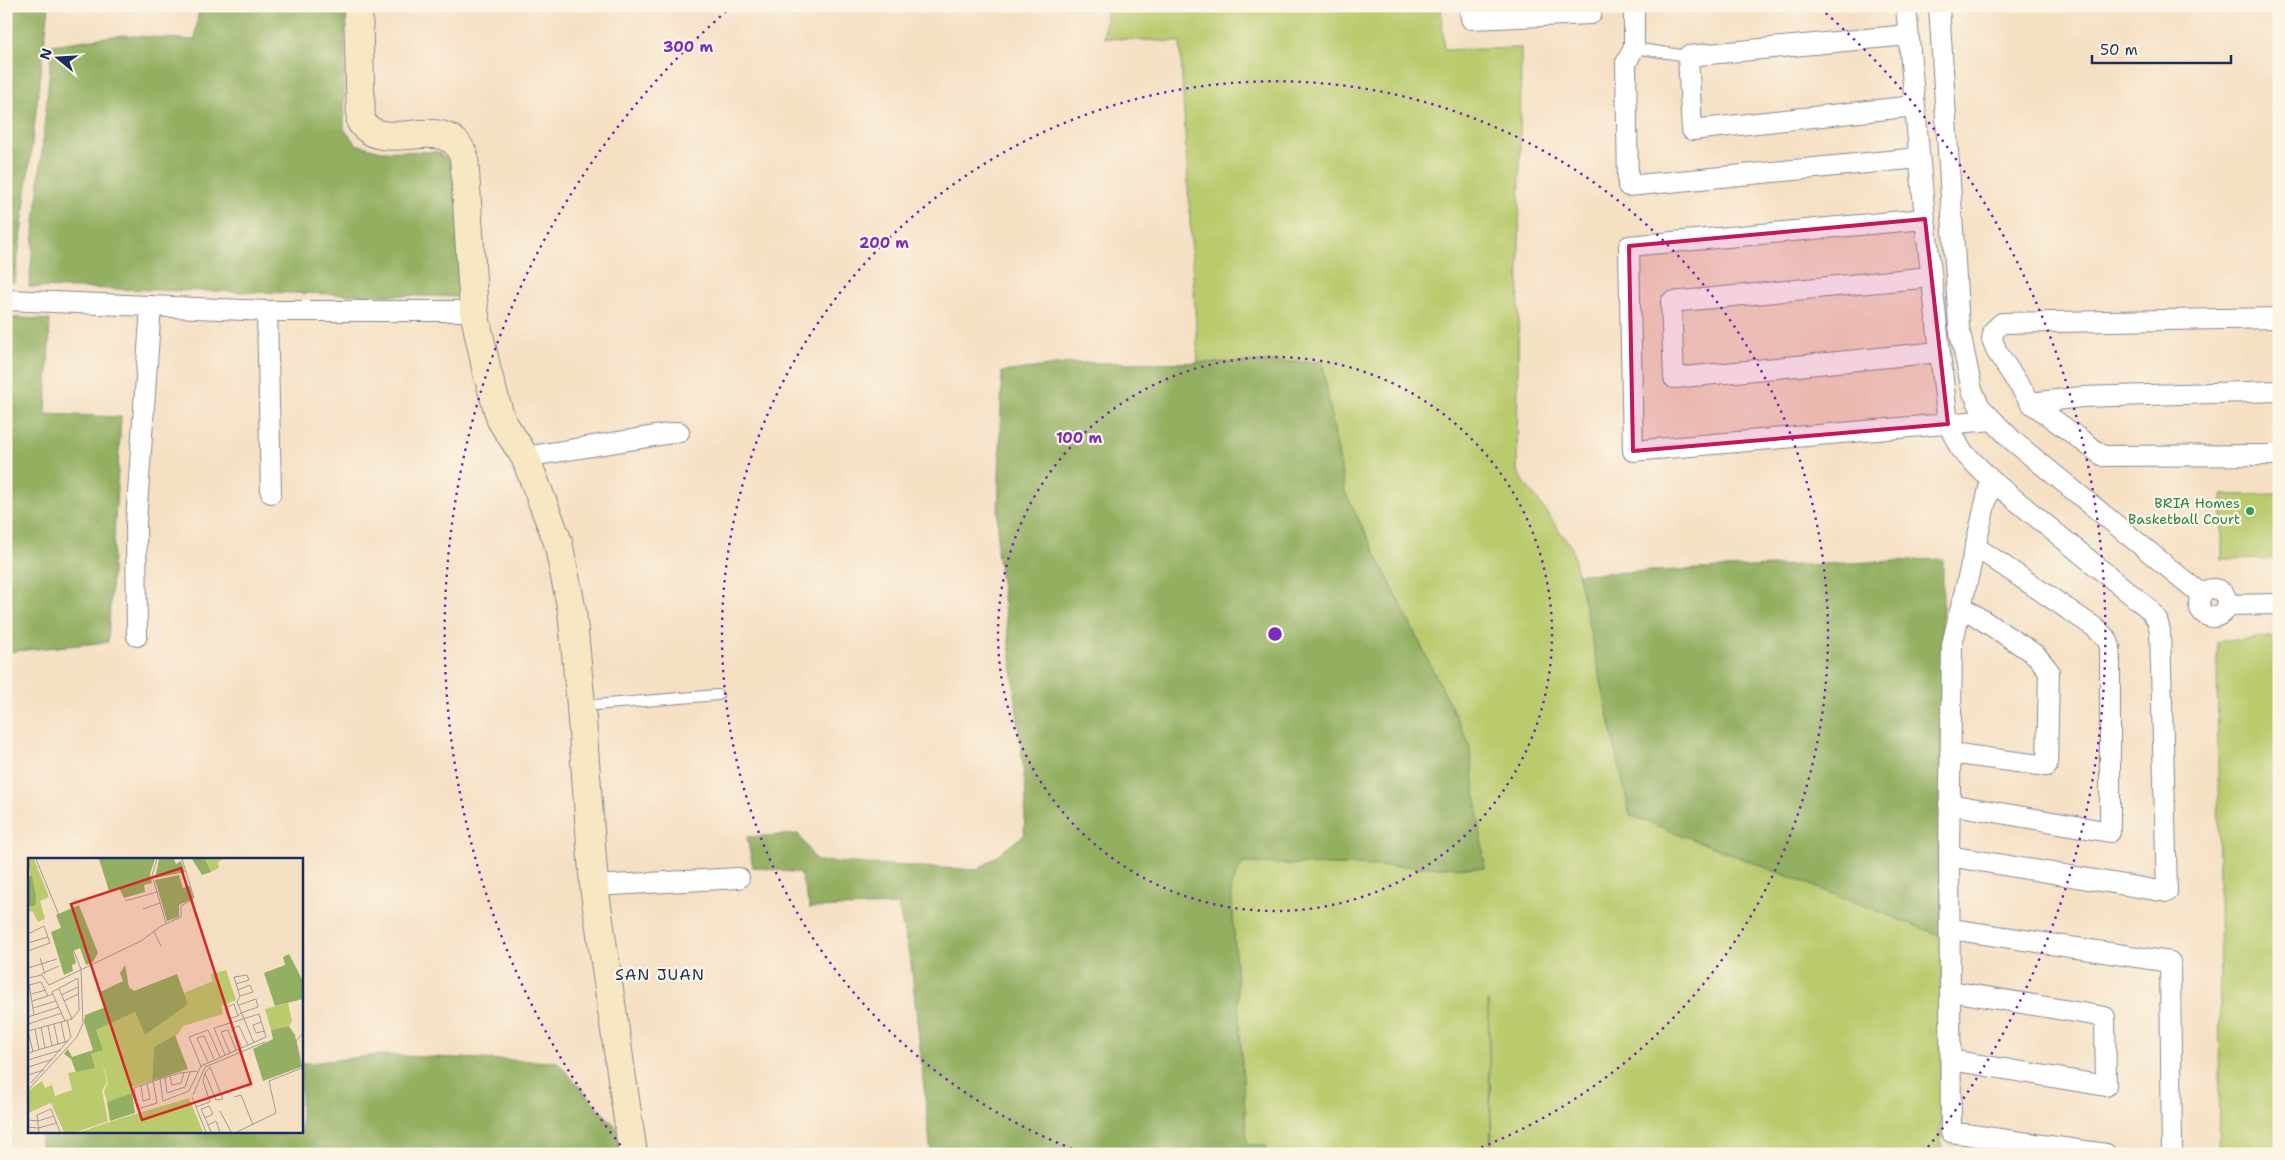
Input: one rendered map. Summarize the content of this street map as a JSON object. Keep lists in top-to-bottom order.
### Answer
{
  "districts": ["SAN JUAN"],
  "places": ["BRIA Homes Basketball Court"],
  "scale_bar": "50 m",
  "north": "left",
  "rings": ["300 m", "200 m", "100 m"]
}
